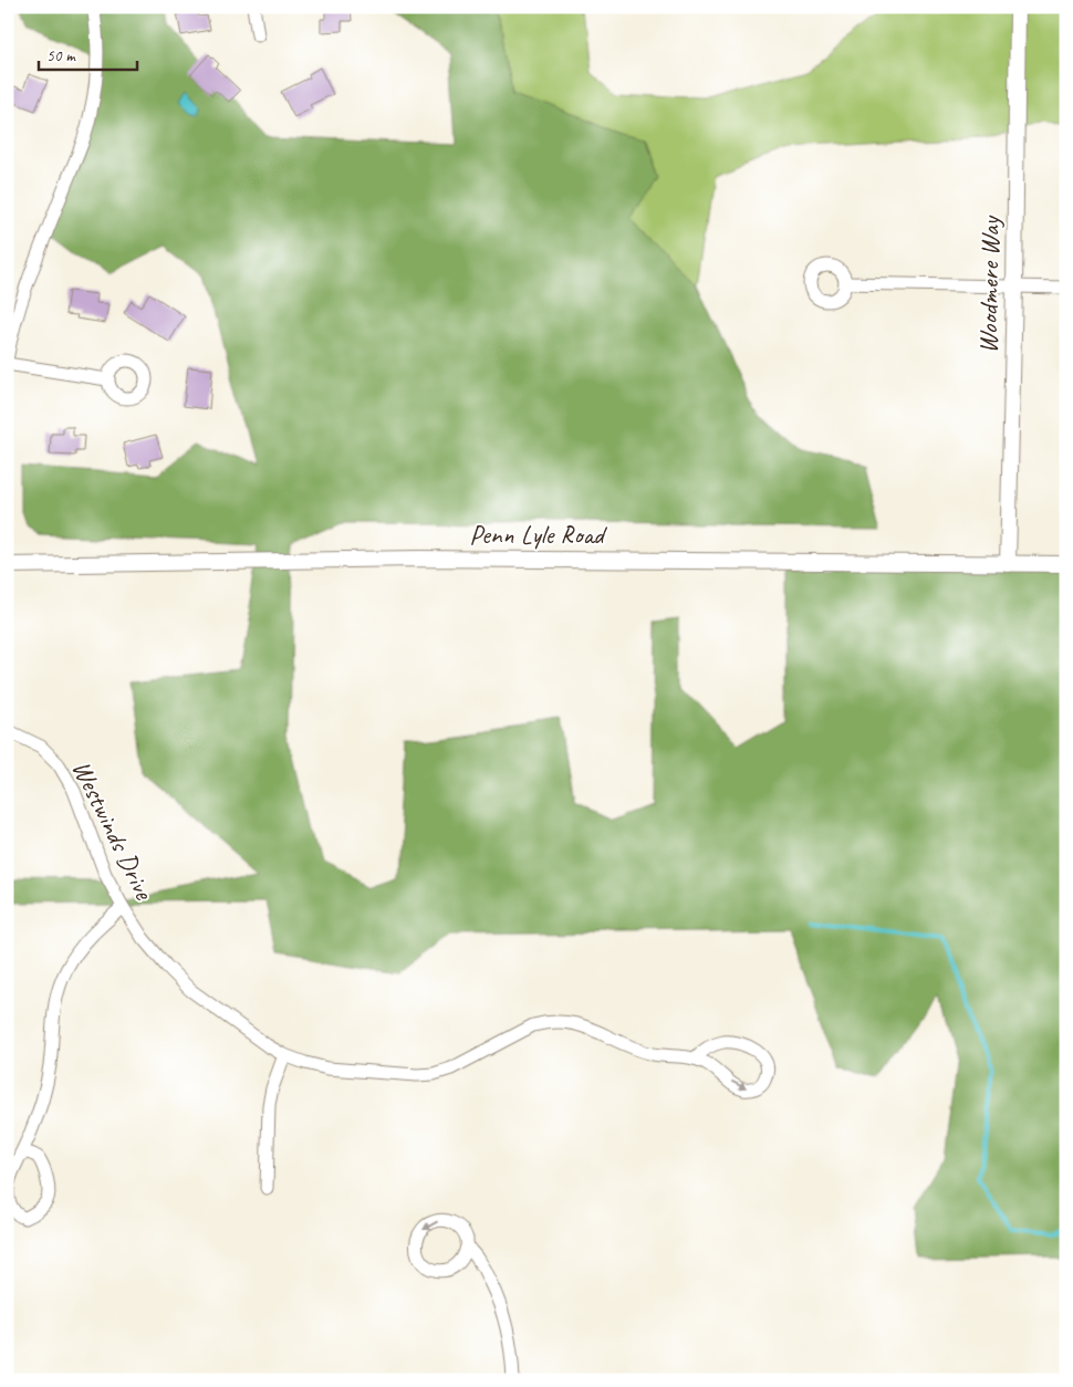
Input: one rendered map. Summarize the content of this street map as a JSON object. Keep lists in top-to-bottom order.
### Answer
{
  "streets": {
    "street": ["Woodmere Way", "Penn Lyle Road", "Westwinds Drive"]
  },
  "crossings": [
    ["Woodmere Way", "Penn Lyle Road"]
  ],
  "scale_bar": "50 m"
}
